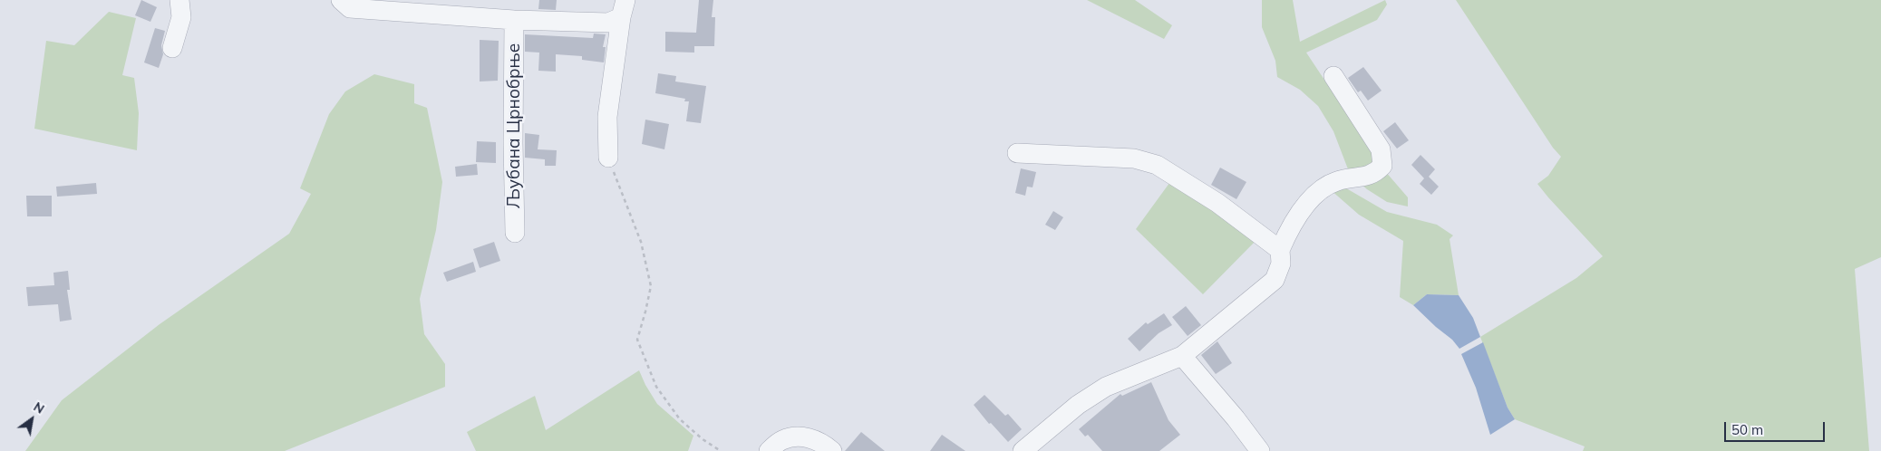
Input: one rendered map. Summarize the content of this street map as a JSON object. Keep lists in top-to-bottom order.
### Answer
{
  "streets": {
    "street": ["Љубана Црнобрње"]
  },
  "scale_bar": "50 m",
  "north": "top right"
}
